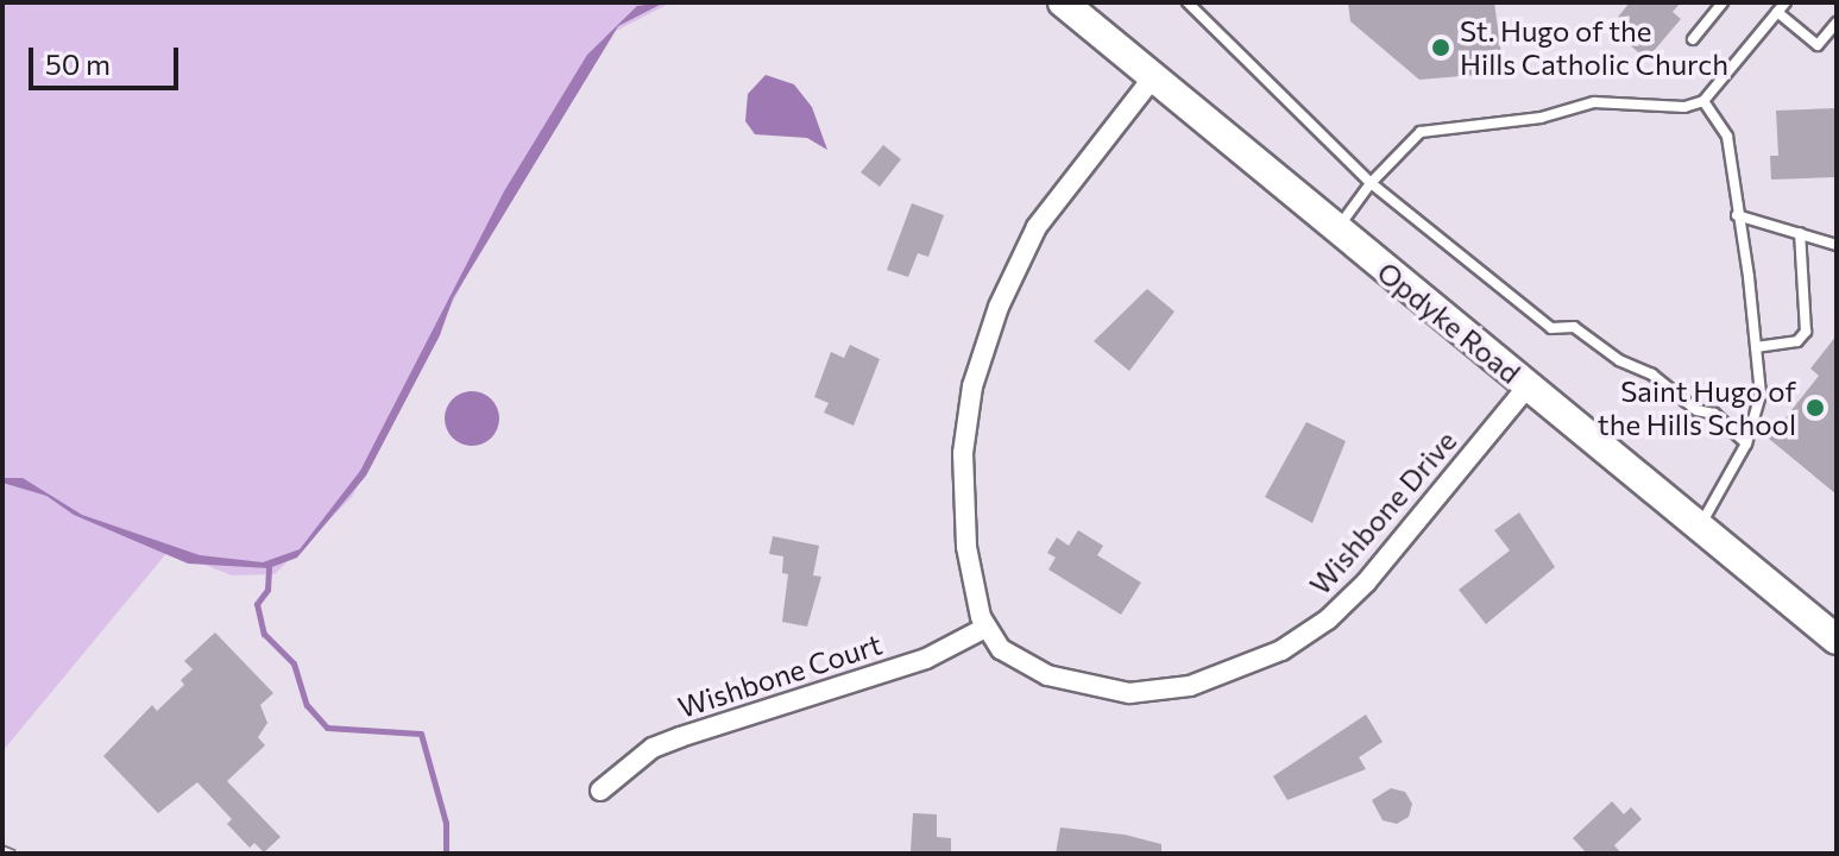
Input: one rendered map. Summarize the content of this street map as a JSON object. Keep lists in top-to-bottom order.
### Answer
{
  "streets": {
    "main road": ["Opdyke Road"],
    "street": ["Wishbone Drive", "Wishbone Court"]
  },
  "crossings": [
    ["Opdyke Road", "Wishbone Drive"],
    ["Wishbone Drive", "Wishbone Court"]
  ],
  "places": ["St. Hugo of the Hills Catholic Church", "Saint Hugo of the Hills School"],
  "scale_bar": "50 m"
}
